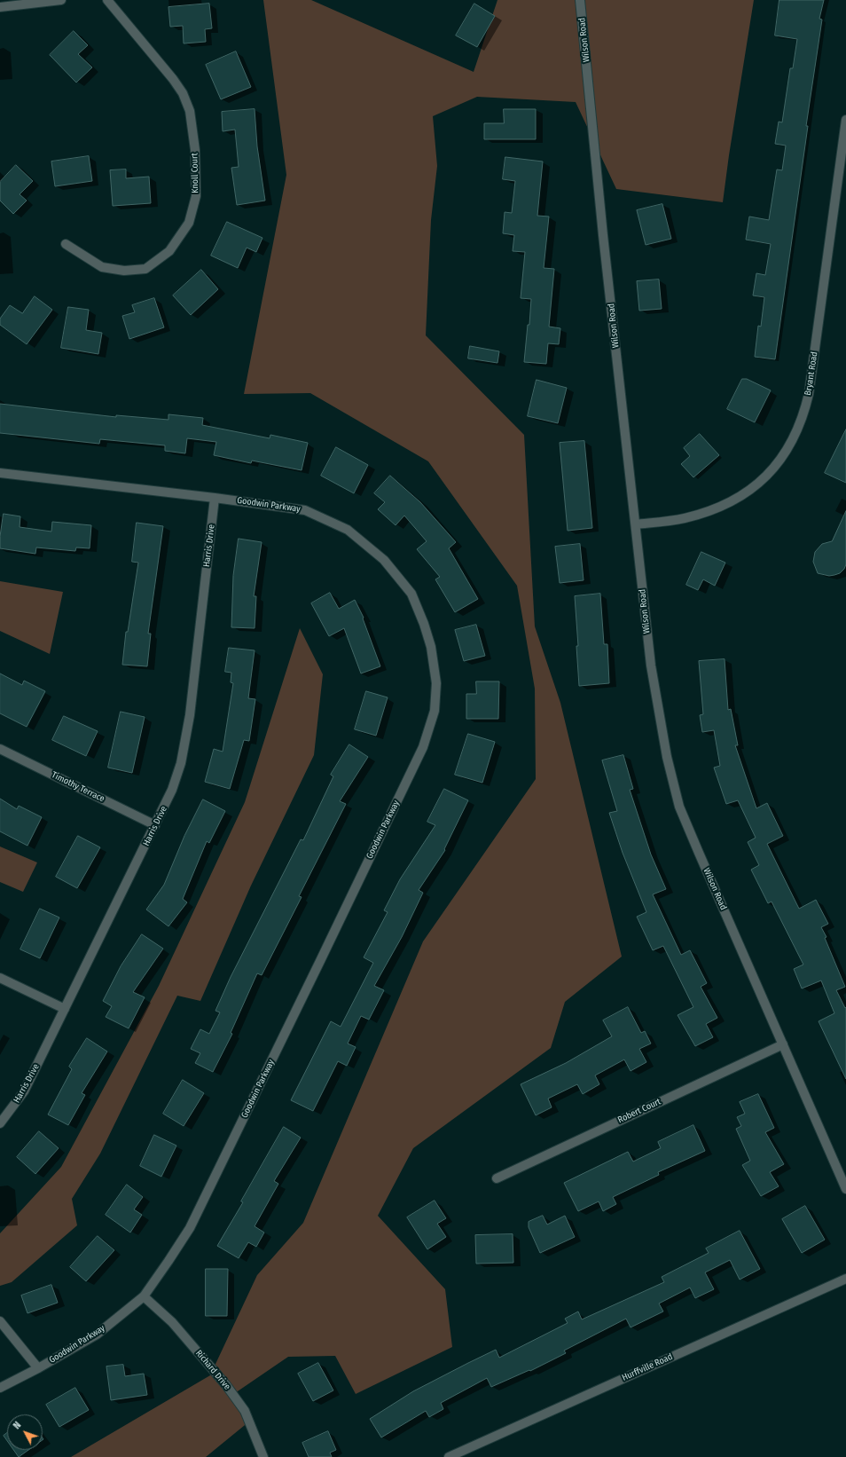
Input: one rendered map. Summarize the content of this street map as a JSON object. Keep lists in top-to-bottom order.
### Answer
{
  "streets": {
    "street": [
      "Wilson Road",
      "Knoll Court",
      "Bryant Road",
      "Goodwin Parkway",
      "Harris Drive",
      "Timothy Terrace",
      "Robert Court",
      "Hurffville Road",
      "Richard Drive"
    ]
  },
  "crossings": [
    ["Wilson Road", "Bryant Road"],
    ["Wilson Road", "Robert Court"],
    ["Goodwin Parkway", "Harris Drive"],
    ["Goodwin Parkway", "Richard Drive"],
    ["Harris Drive", "Timothy Terrace"]
  ],
  "north": "top left"
}
